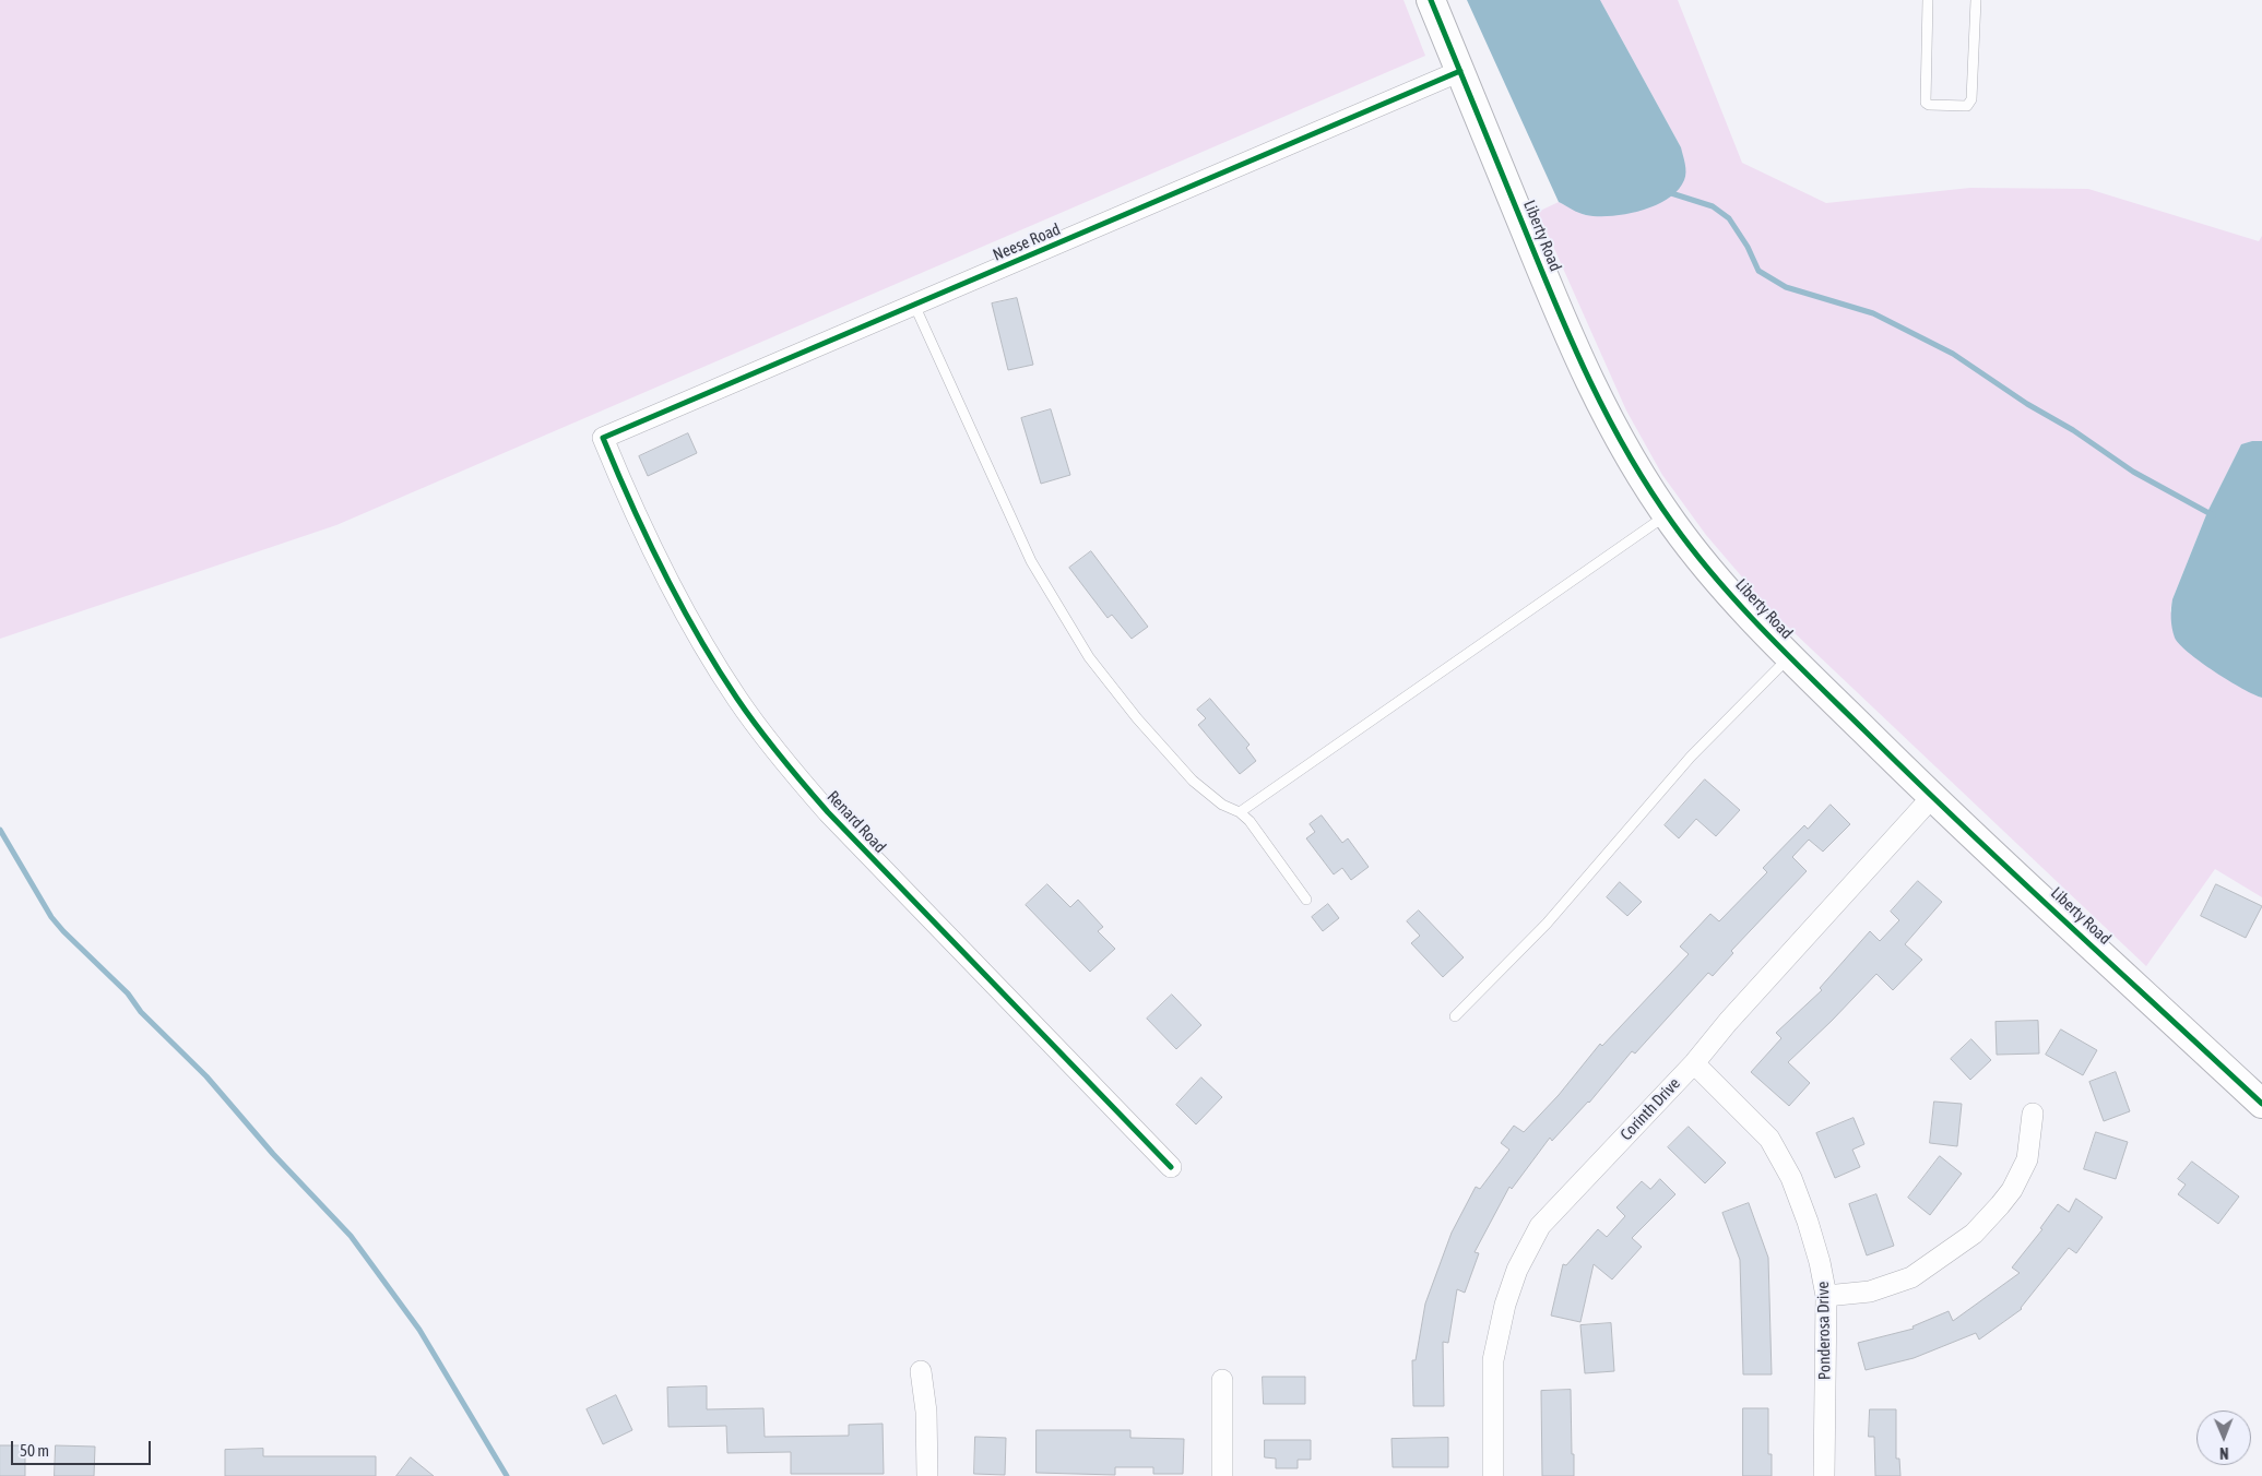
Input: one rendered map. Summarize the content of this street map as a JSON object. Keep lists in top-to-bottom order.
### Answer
{
  "streets": {
    "street": [
      "Liberty Road",
      "Neese Road",
      "Renard Road",
      "Corinth Drive",
      "Ponderosa Drive"
    ]
  },
  "crossings": [
    ["Liberty Road", "Neese Road"],
    ["Liberty Road", "Corinth Drive"],
    ["Neese Road", "Renard Road"],
    ["Corinth Drive", "Ponderosa Drive"]
  ],
  "scale_bar": "50 m",
  "north": "bottom"
}
